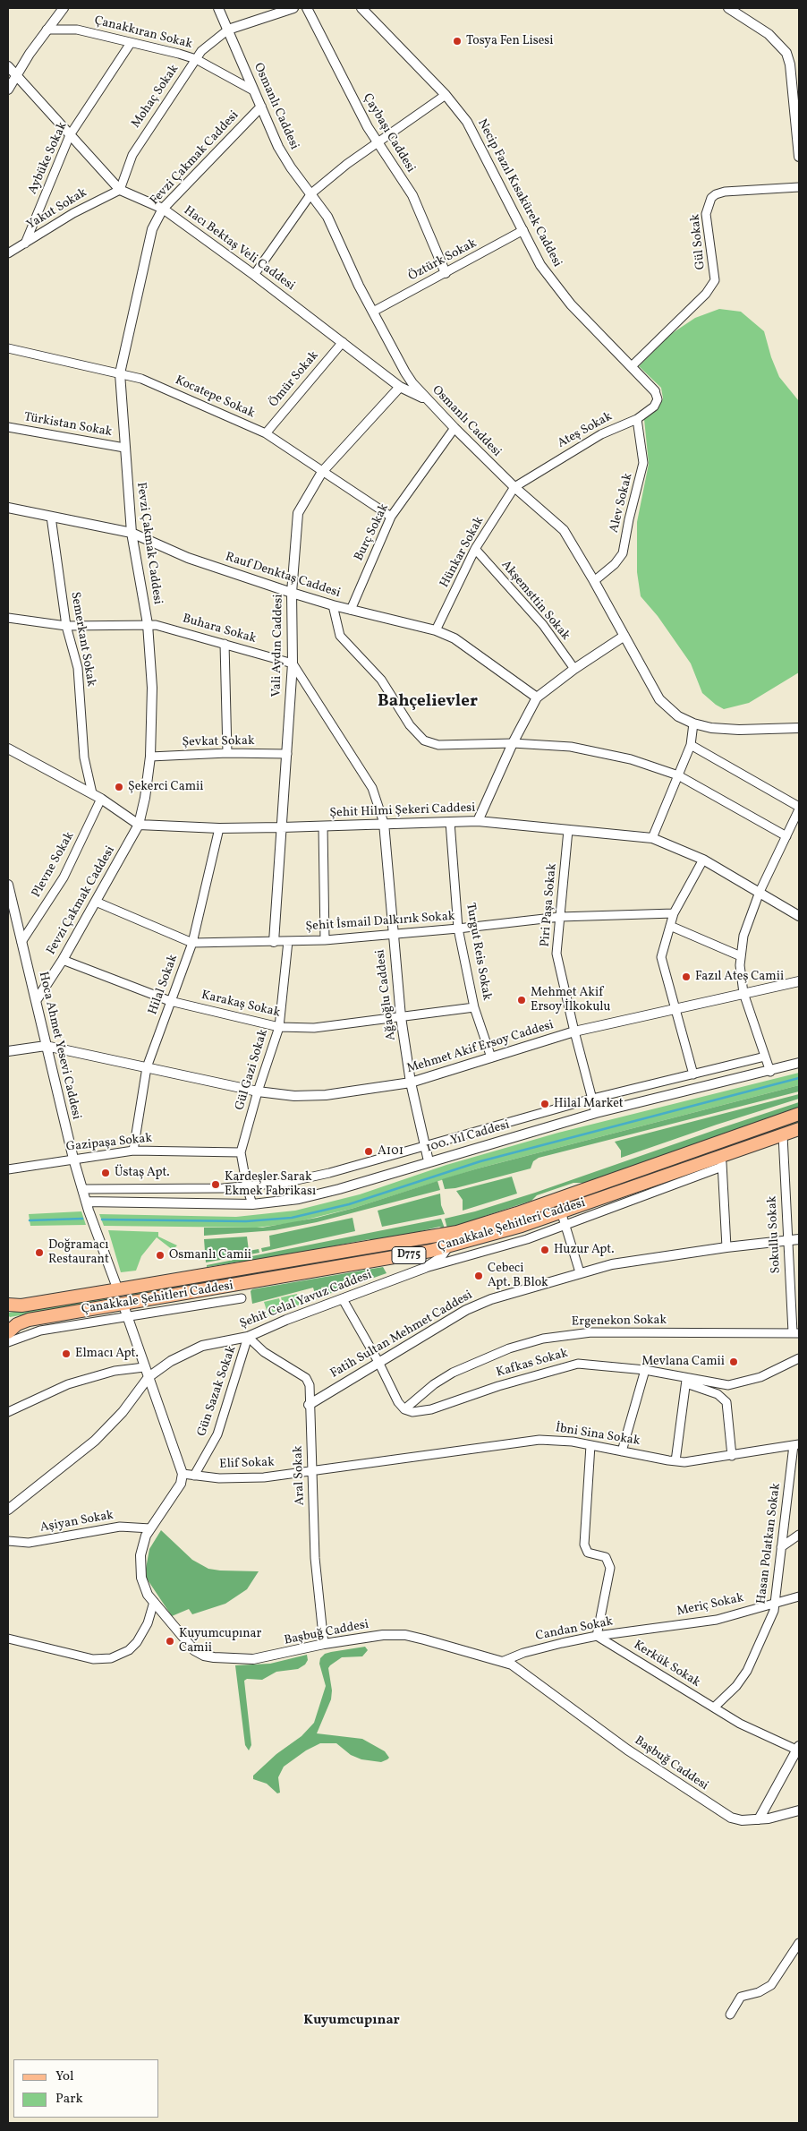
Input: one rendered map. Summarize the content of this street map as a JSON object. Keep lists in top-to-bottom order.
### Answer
{
  "streets": {
    "main road": ["Çanakkale Şehitleri Caddesi", "D775"],
    "street": [
      "Çanakkıran Sokak",
      "Mohaç Sokak",
      "Osmanlı Caddesi",
      "Çaybaşı Caddesi",
      "Aybüke Sokak",
      "Fevzi Çakmak Caddesi",
      "Necip Fazıl Kısakürek Caddesi",
      "Yakut Sokak",
      "Gül Sokak",
      "Hacı Bektaş Veli Caddesi",
      "Öztürk Sokak",
      "Ömür Sokak",
      "Kocatepe Sokak",
      "Türkistan Sokak",
      "Ateş Sokak",
      "Alev Sokak",
      "Burç Sokak",
      "Hünkar Sokak",
      "Rauf Denktaş Caddesi",
      "Akşemsttin Sokak",
      "Buhara Sokak",
      "Semerkant Sokak",
      "Vali Aydın Caddesi",
      "Şevkat Sokak",
      "Şehit Hilmi Şekeri Caddesi",
      "Plevne Sokak",
      "Piri Paşa Sokak",
      "Şehit İsmail Dalkırık Sokak",
      "Turgut Reis Sokak",
      "Hilal Sokak",
      "Ağaoğlu Caddesi",
      "Karakaş Sokak",
      "Hoca Ahmet Yesevi Caddesi",
      "Mehmet Akif Ersoy Caddesi",
      "Gül Gazi Sokak",
      "100. Yıl Caddesi",
      "Gazipaşa Sokak",
      "Sokullu Sokak",
      "Şehit Celal Yavuz Caddesi",
      "Ergenekon Sokak",
      "Fatih Sultan Mehmet Caddesi",
      "Kafkas Sokak",
      "Gün Sazak Sokak",
      "İbni Sina Sokak",
      "Elif Sokak",
      "Aral Sokak",
      "Aşiyan Sokak",
      "Hasan Polatkan Sokak",
      "Meriç Sokak",
      "Candan Sokak",
      "Başbuğ Caddesi",
      "Kerkük Sokak"
    ]
  },
  "crossings": [
    ["Çanakkıran Sokak", "Mohaç Sokak"],
    ["Çanakkıran Sokak", "Osmanlı Caddesi"],
    ["Çanakkıran Sokak", "Aybüke Sokak"],
    ["Mohaç Sokak", "Osmanlı Caddesi"],
    ["Mohaç Sokak", "Yakut Sokak"],
    ["Mohaç Sokak", "Hacı Bektaş Veli Caddesi"],
    ["Osmanlı Caddesi", "Fevzi Çakmak Caddesi"],
    ["Osmanlı Caddesi", "Hacı Bektaş Veli Caddesi"],
    ["Osmanlı Caddesi", "Öztürk Sokak"],
    ["Osmanlı Caddesi", "Ateş Sokak"],
    ["Osmanlı Caddesi", "Alev Sokak"],
    ["Osmanlı Caddesi", "Burç Sokak"],
    ["Osmanlı Caddesi", "Hünkar Sokak"],
    ["Çaybaşı Caddesi", "Öztürk Sokak"],
    ["Aybüke Sokak", "Yakut Sokak"],
    ["Aybüke Sokak", "Hacı Bektaş Veli Caddesi"],
    ["Fevzi Çakmak Caddesi", "Hacı Bektaş Veli Caddesi"],
    ["Fevzi Çakmak Caddesi", "Kocatepe Sokak"],
    ["Fevzi Çakmak Caddesi", "Türkistan Sokak"],
    ["Fevzi Çakmak Caddesi", "Rauf Denktaş Caddesi"],
    ["Fevzi Çakmak Caddesi", "Buhara Sokak"],
    ["Fevzi Çakmak Caddesi", "Şevkat Sokak"],
    ["Fevzi Çakmak Caddesi", "Şehit Hilmi Şekeri Caddesi"],
    ["Fevzi Çakmak Caddesi", "Şehit İsmail Dalkırık Sokak"],
    ["Fevzi Çakmak Caddesi", "Karakaş Sokak"],
    ["Fevzi Çakmak Caddesi", "Hoca Ahmet Yesevi Caddesi"],
    ["Necip Fazıl Kısakürek Caddesi", "Gül Sokak"],
    ["Necip Fazıl Kısakürek Caddesi", "Öztürk Sokak"],
    ["Necip Fazıl Kısakürek Caddesi", "Ateş Sokak"],
    ["Yakut Sokak", "Hacı Bektaş Veli Caddesi"],
    ["Hacı Bektaş Veli Caddesi", "Ömür Sokak"],
    ["Hacı Bektaş Veli Caddesi", "Vali Aydın Caddesi"],
    ["Ömür Sokak", "Kocatepe Sokak"],
    ["Kocatepe Sokak", "Burç Sokak"],
    ["Kocatepe Sokak", "Vali Aydın Caddesi"],
    ["Ateş Sokak", "Alev Sokak"],
    ["Ateş Sokak", "Hünkar Sokak"],
    ["Burç Sokak", "Rauf Denktaş Caddesi"],
    ["Hünkar Sokak", "Rauf Denktaş Caddesi"],
    ["Hünkar Sokak", "Akşemsttin Sokak"],
    ["Rauf Denktaş Caddesi", "Semerkant Sokak"],
    ["Rauf Denktaş Caddesi", "Vali Aydın Caddesi"],
    ["Buhara Sokak", "Semerkant Sokak"],
    ["Buhara Sokak", "Vali Aydın Caddesi"],
    ["Vali Aydın Caddesi", "Şevkat Sokak"],
    ["Vali Aydın Caddesi", "Şehit Hilmi Şekeri Caddesi"],
    ["Vali Aydın Caddesi", "Şehit İsmail Dalkırık Sokak"],
    ["Şehit Hilmi Şekeri Caddesi", "Piri Paşa Sokak"],
    ["Şehit Hilmi Şekeri Caddesi", "Turgut Reis Sokak"],
    ["Şehit Hilmi Şekeri Caddesi", "Hilal Sokak"],
    ["Şehit Hilmi Şekeri Caddesi", "Ağaoğlu Caddesi"],
    ["Plevne Sokak", "Hoca Ahmet Yesevi Caddesi"],
    ["Piri Paşa Sokak", "Şehit İsmail Dalkırık Sokak"],
    ["Piri Paşa Sokak", "Mehmet Akif Ersoy Caddesi"],
    ["Piri Paşa Sokak", "100. Yıl Caddesi"],
    ["Şehit İsmail Dalkırık Sokak", "Turgut Reis Sokak"],
    ["Şehit İsmail Dalkırık Sokak", "Hilal Sokak"],
    ["Şehit İsmail Dalkırık Sokak", "Ağaoğlu Caddesi"],
    ["Şehit İsmail Dalkırık Sokak", "Gül Gazi Sokak"],
    ["Turgut Reis Sokak", "Karakaş Sokak"],
    ["Turgut Reis Sokak", "Mehmet Akif Ersoy Caddesi"],
    ["Hilal Sokak", "Karakaş Sokak"],
    ["Hilal Sokak", "Mehmet Akif Ersoy Caddesi"],
    ["Hilal Sokak", "Gazipaşa Sokak"],
    ["Ağaoğlu Caddesi", "Karakaş Sokak"],
    ["Ağaoğlu Caddesi", "Mehmet Akif Ersoy Caddesi"],
    ["Ağaoğlu Caddesi", "100. Yıl Caddesi"],
    ["Karakaş Sokak", "Gül Gazi Sokak"],
    ["Hoca Ahmet Yesevi Caddesi", "Mehmet Akif Ersoy Caddesi"],
    ["Hoca Ahmet Yesevi Caddesi", "100. Yıl Caddesi"],
    ["Hoca Ahmet Yesevi Caddesi", "Gazipaşa Sokak"],
    ["Hoca Ahmet Yesevi Caddesi", "Çanakkale Şehitleri Caddesi"],
    ["Mehmet Akif Ersoy Caddesi", "Gül Gazi Sokak"],
    ["Gül Gazi Sokak", "100. Yıl Caddesi"],
    ["Gül Gazi Sokak", "Gazipaşa Sokak"],
    ["Çanakkale Şehitleri Caddesi", "Sokullu Sokak"],
    ["Çanakkale Şehitleri Caddesi", "Şehit Celal Yavuz Caddesi"],
    ["Sokullu Sokak", "Ergenekon Sokak"],
    ["Sokullu Sokak", "Fatih Sultan Mehmet Caddesi"],
    ["Şehit Celal Yavuz Caddesi", "Gün Sazak Sokak"],
    ["Şehit Celal Yavuz Caddesi", "Aral Sokak"],
    ["Ergenekon Sokak", "Kafkas Sokak"],
    ["Fatih Sultan Mehmet Caddesi", "Aral Sokak"],
    ["Gün Sazak Sokak", "Elif Sokak"],
    ["Gün Sazak Sokak", "Aral Sokak"],
    ["İbni Sina Sokak", "Elif Sokak"],
    ["İbni Sina Sokak", "Aral Sokak"],
    ["İbni Sina Sokak", "Hasan Polatkan Sokak"],
    ["Elif Sokak", "Aral Sokak"],
    ["Elif Sokak", "Başbuğ Caddesi"],
    ["Aral Sokak", "Başbuğ Caddesi"],
    ["Aşiyan Sokak", "Başbuğ Caddesi"],
    ["Hasan Polatkan Sokak", "Meriç Sokak"],
    ["Hasan Polatkan Sokak", "Kerkük Sokak"],
    ["Meriç Sokak", "Candan Sokak"],
    ["Candan Sokak", "Başbuğ Caddesi"],
    ["Candan Sokak", "Kerkük Sokak"]
  ],
  "districts": ["Bahçelievler", "Kuyumcupınar"],
  "places": [
    "Tosya Fen Lisesi",
    "Şekerci Camii",
    "Fazıl Ateş Camii",
    "Mehmet Akif Ersoy İlkokulu",
    "Hilal Market",
    "A101",
    "Üstaş Apt.",
    "Kardeşler Sarak Ekmek Fabrikası",
    "Huzur Apt.",
    "Doğramacı Restaurant",
    "Osmanlı Camii",
    "Cebeci Apt. B Blok",
    "Elmacı Apt.",
    "Mevlana Camii",
    "Kuyumcupınar Camii"
  ],
  "legend": ["Yol", "Park"]
}
